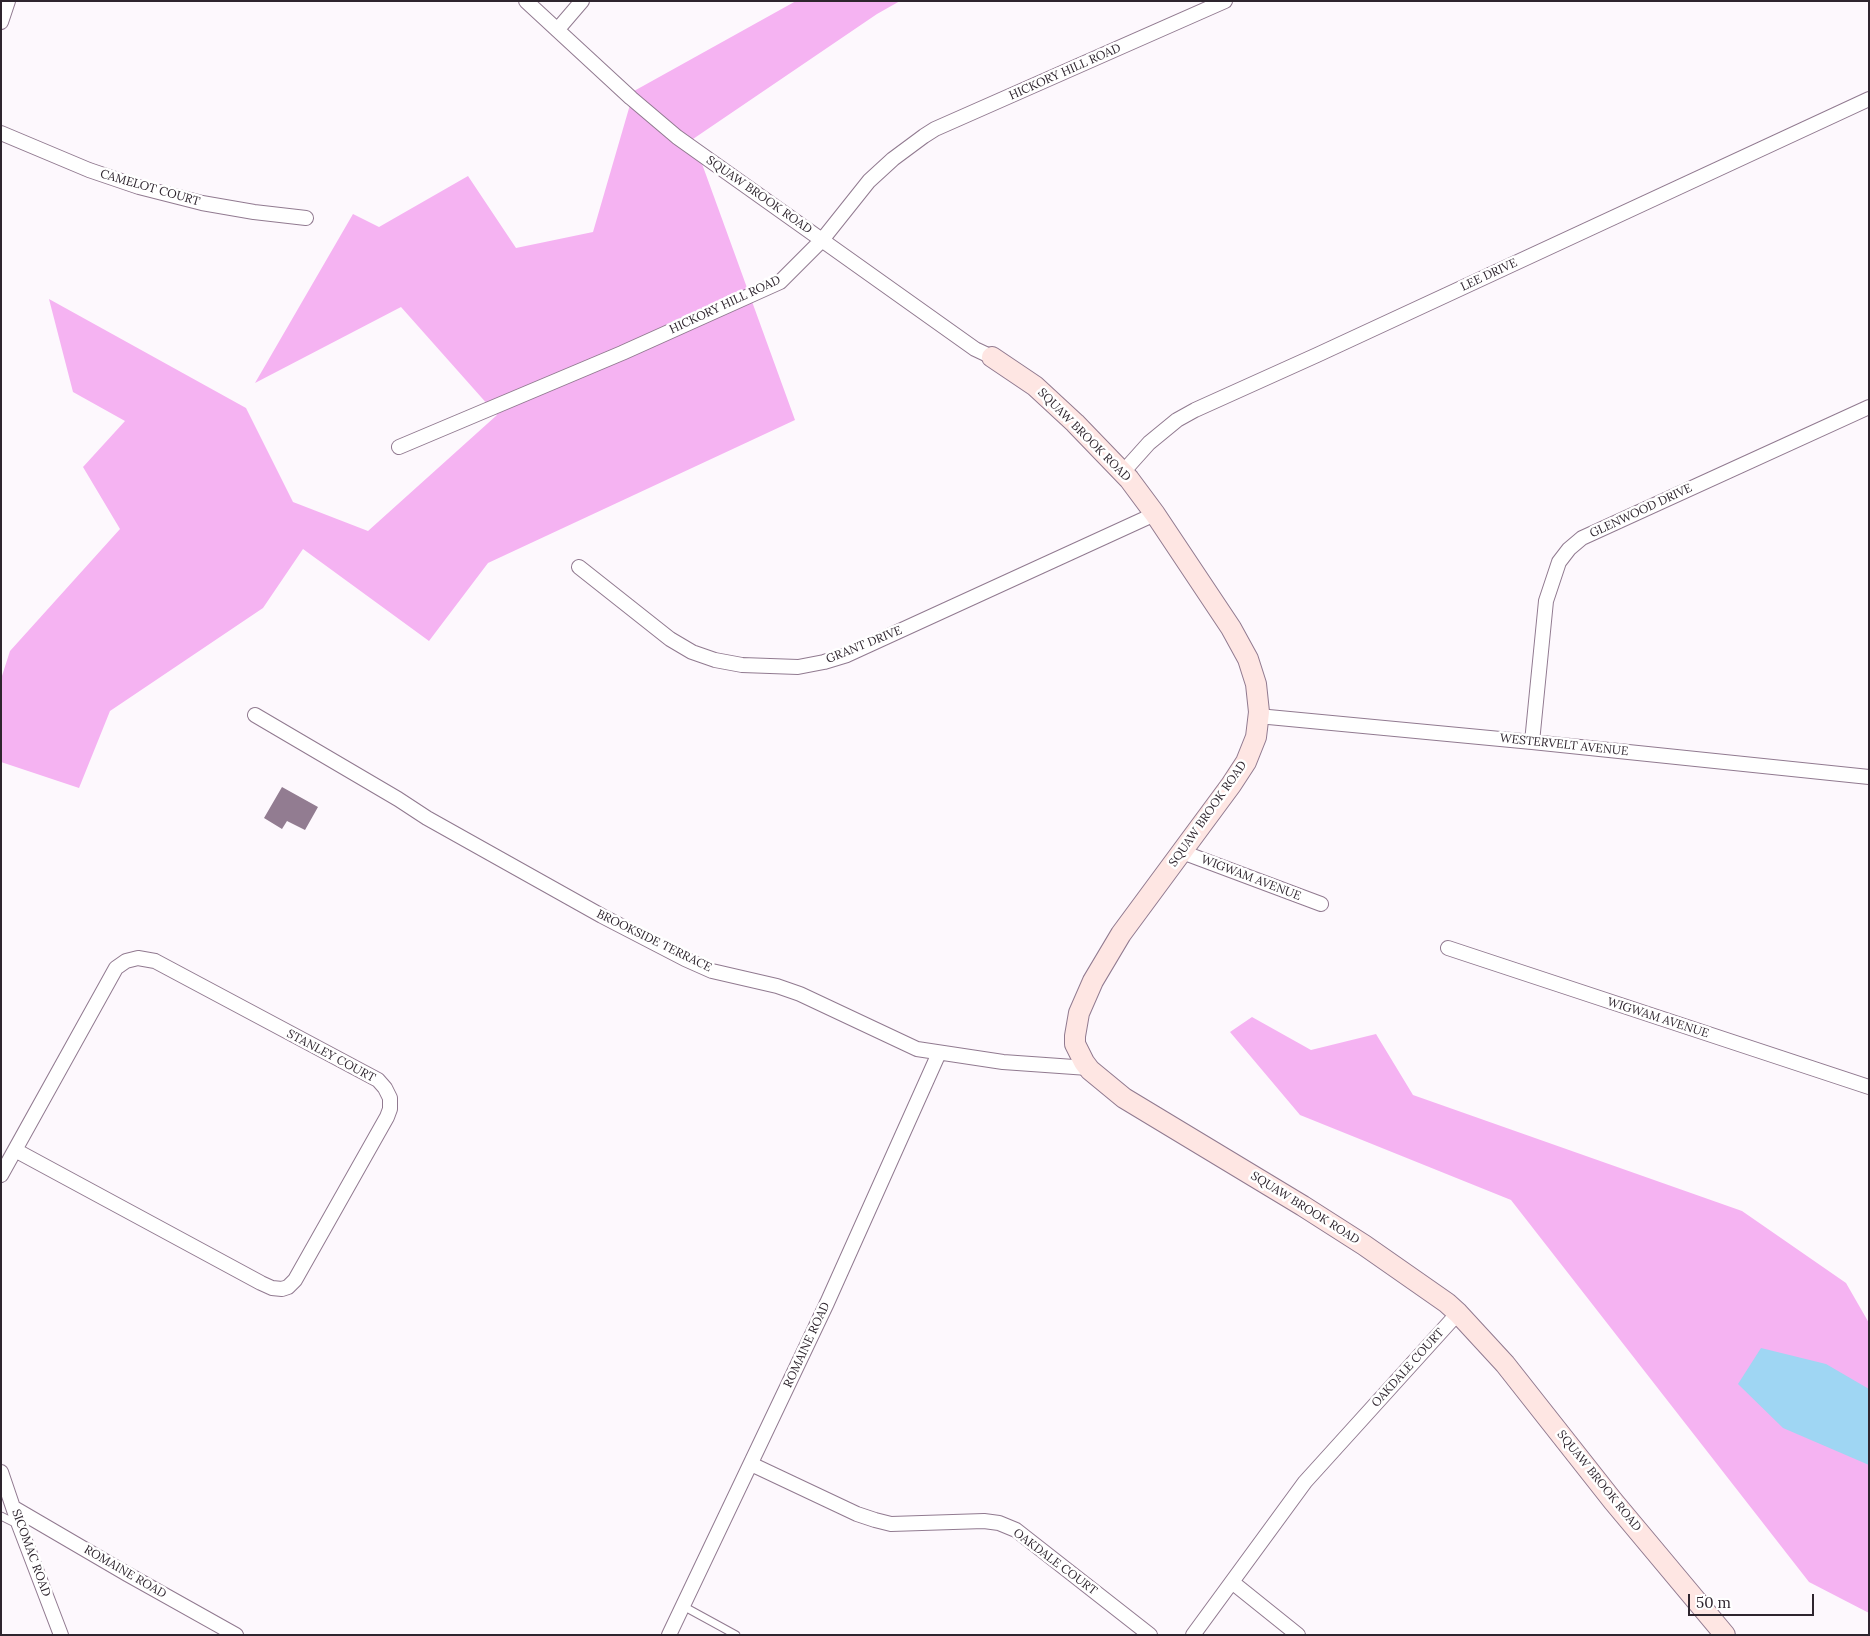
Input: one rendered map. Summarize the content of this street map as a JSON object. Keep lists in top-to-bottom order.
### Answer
{
  "streets": {
    "street": [
      "HICKORY HILL ROAD",
      "CAMELOT COURT",
      "SQUAW BROOK ROAD",
      "LEE DRIVE",
      "GLENWOOD DRIVE",
      "GRANT DRIVE",
      "WESTERVELT AVENUE",
      "WIGWAM AVENUE",
      "BROOKSIDE TERRACE",
      "STANLEY COURT",
      "ROMAINE ROAD",
      "OAKDALE COURT",
      "SICOMAC ROAD"
    ]
  },
  "crossings": [
    ["HICKORY HILL ROAD", "SQUAW BROOK ROAD"],
    ["SQUAW BROOK ROAD", "LEE DRIVE"],
    ["SQUAW BROOK ROAD", "GRANT DRIVE"],
    ["SQUAW BROOK ROAD", "WESTERVELT AVENUE"],
    ["SQUAW BROOK ROAD", "WIGWAM AVENUE"],
    ["SQUAW BROOK ROAD", "BROOKSIDE TERRACE"],
    ["SQUAW BROOK ROAD", "OAKDALE COURT"],
    ["GLENWOOD DRIVE", "WESTERVELT AVENUE"],
    ["BROOKSIDE TERRACE", "ROMAINE ROAD"],
    ["ROMAINE ROAD", "OAKDALE COURT"],
    ["ROMAINE ROAD", "SICOMAC ROAD"]
  ],
  "scale_bar": "50 m"
}
